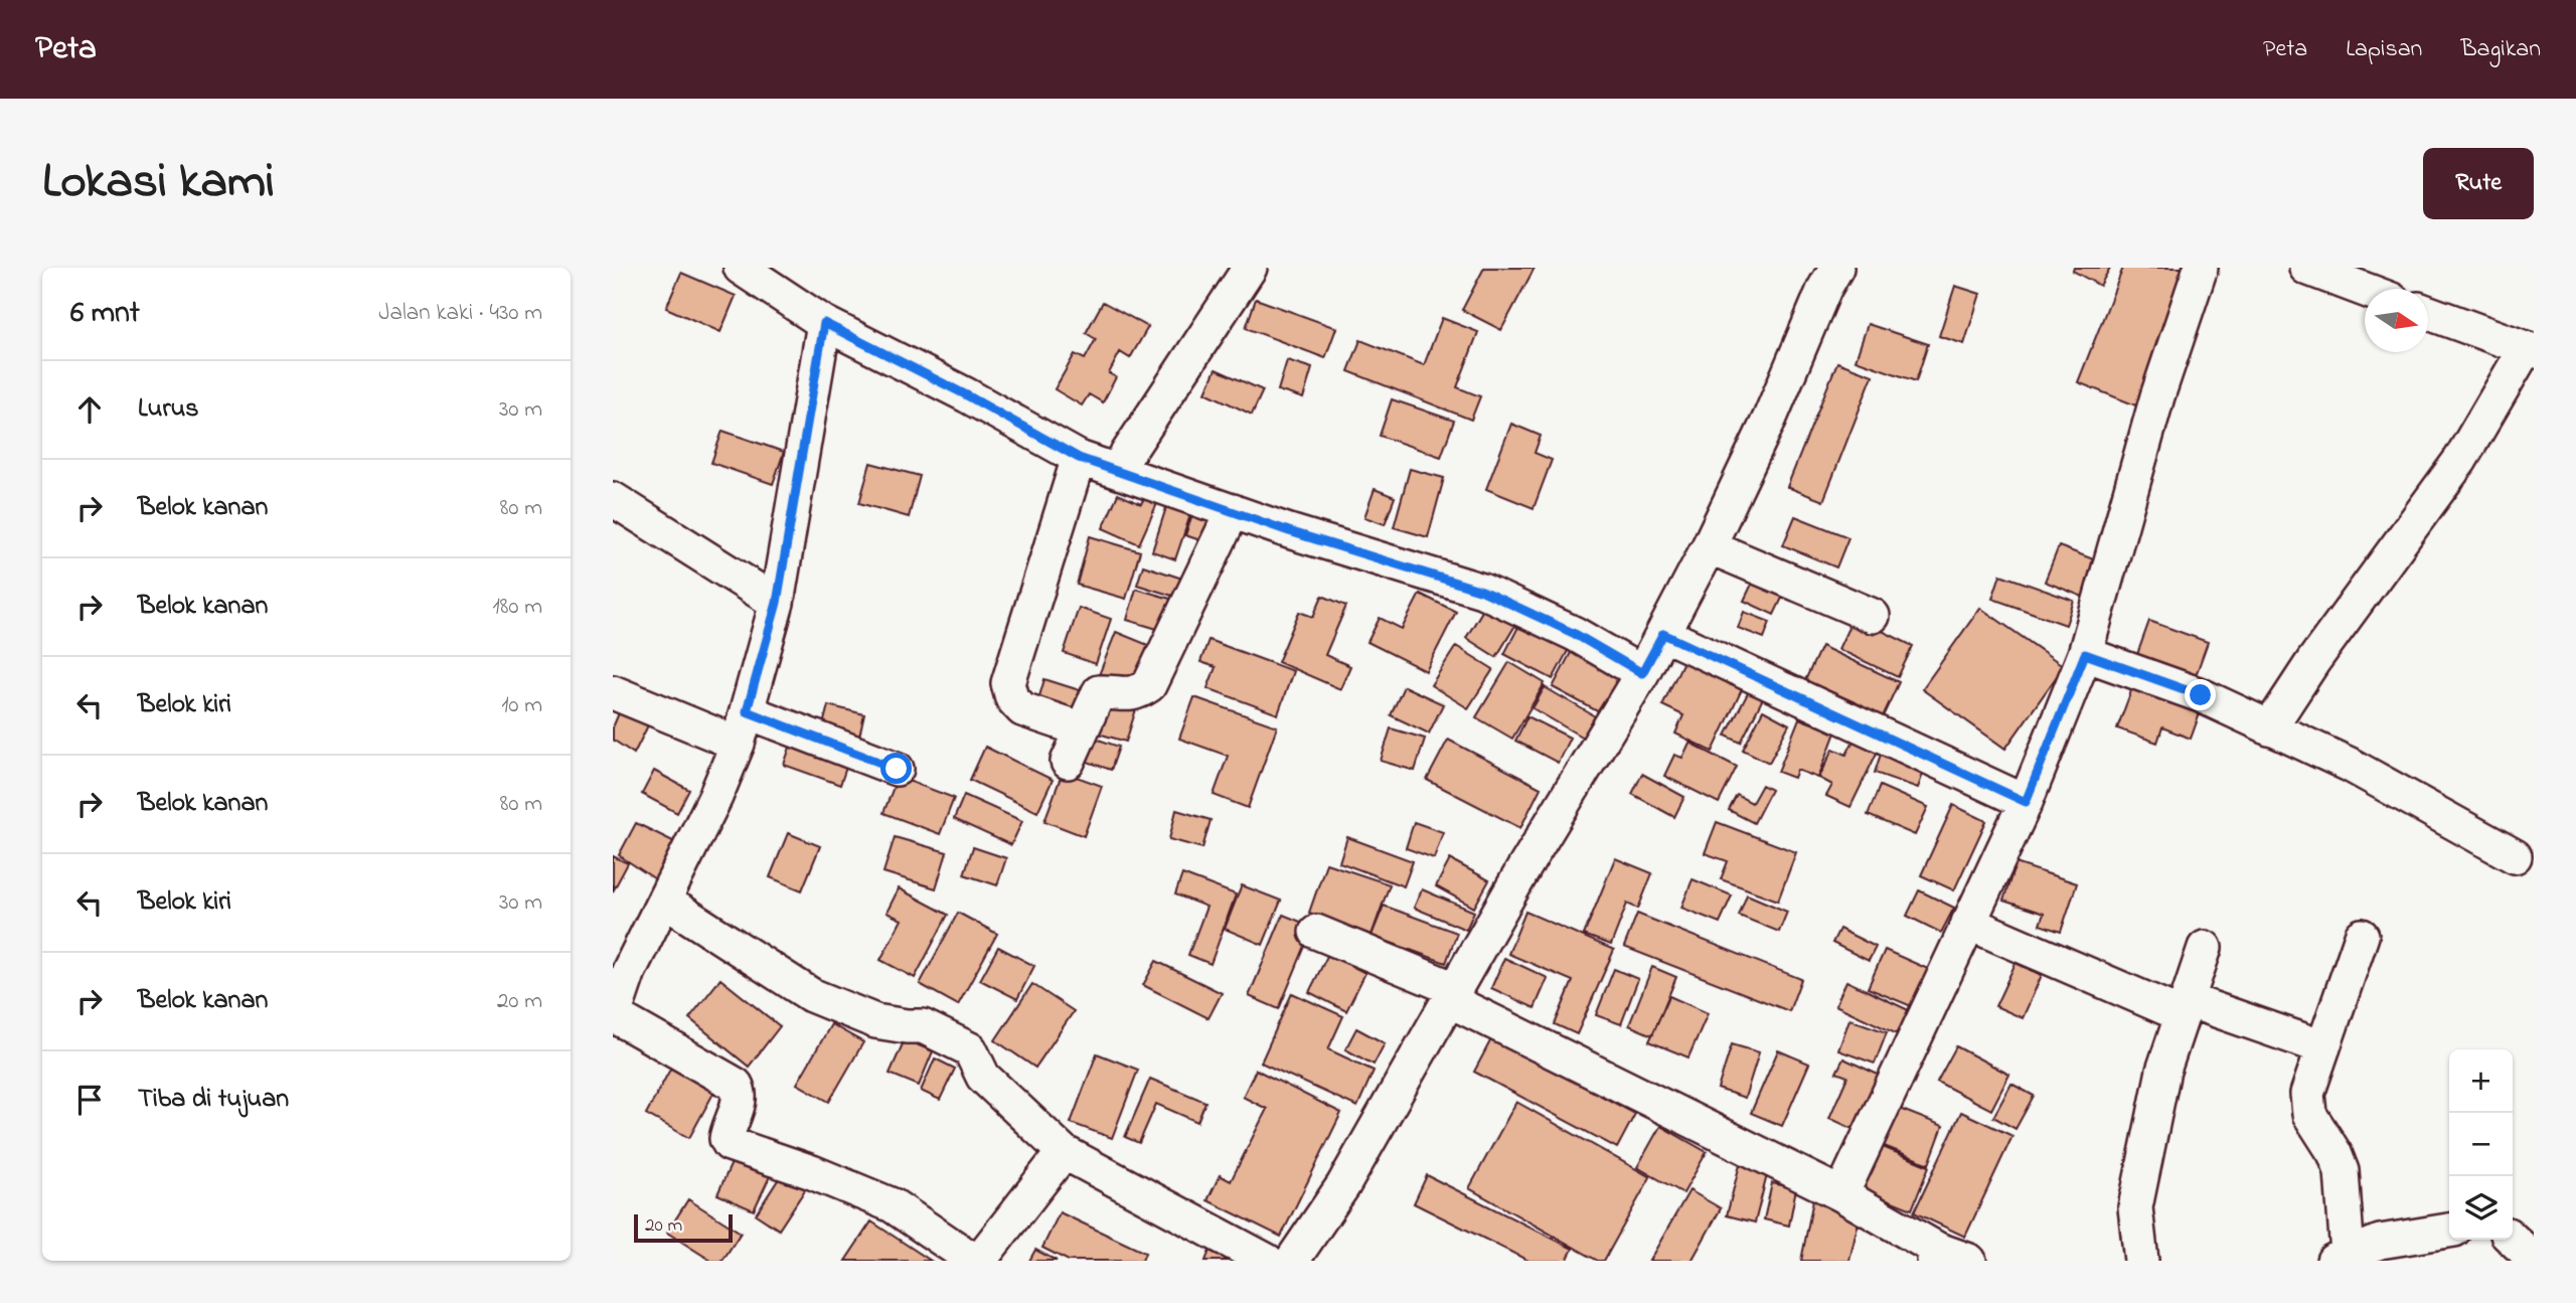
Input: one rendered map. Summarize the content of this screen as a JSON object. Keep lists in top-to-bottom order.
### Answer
{
  "scale_bar": "20 m",
  "north": "right",
  "page": {
    "header": "Peta",
    "nav": ["Peta", "Lapisan", "Bagikan"],
    "title": "Lokasi kami",
    "buttons": "Rute",
    "heading": ["6 mnt", "Jalan kaki · 430 m"],
    "list": [
      ["Lurus", "30 m"],
      ["Belok kanan", "80 m"],
      ["Belok kanan", "180 m"],
      ["Belok kiri", "10 m"],
      ["Belok kanan", "80 m"],
      ["Belok kiri", "30 m"],
      ["Belok kanan", "20 m"],
      "Tiba di tujuan"
    ],
    "map_buttons": ["+", "−"],
    "scale": "20 m"
  }
}
